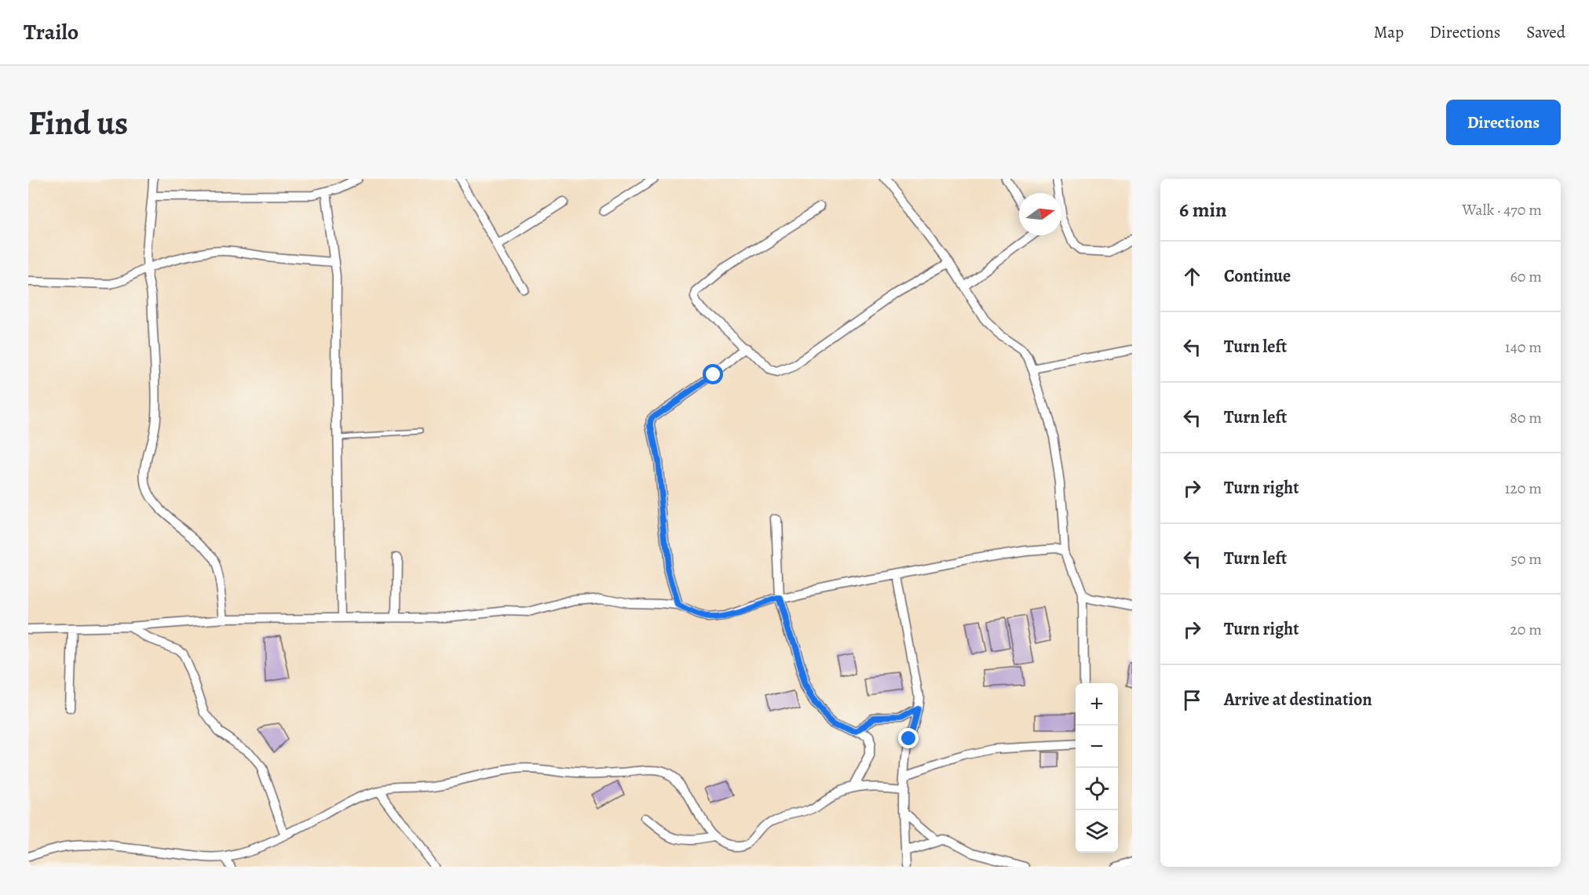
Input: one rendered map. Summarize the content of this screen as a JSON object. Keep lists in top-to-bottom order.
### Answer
{
  "north": "right",
  "page": {
    "header": "Trailo",
    "nav": ["Map", "Directions", "Saved"],
    "buttons": "Directions",
    "title": "Find us",
    "heading": ["6 min", "Walk · 470 m"],
    "list": [
      ["Continue", "60 m"],
      ["Turn left", "140 m"],
      ["Turn left", "80 m"],
      ["Turn right", "120 m"],
      ["Turn left", "50 m"],
      ["Turn right", "20 m"],
      "Arrive at destination"
    ],
    "map_buttons": ["+", "−"]
  }
}
